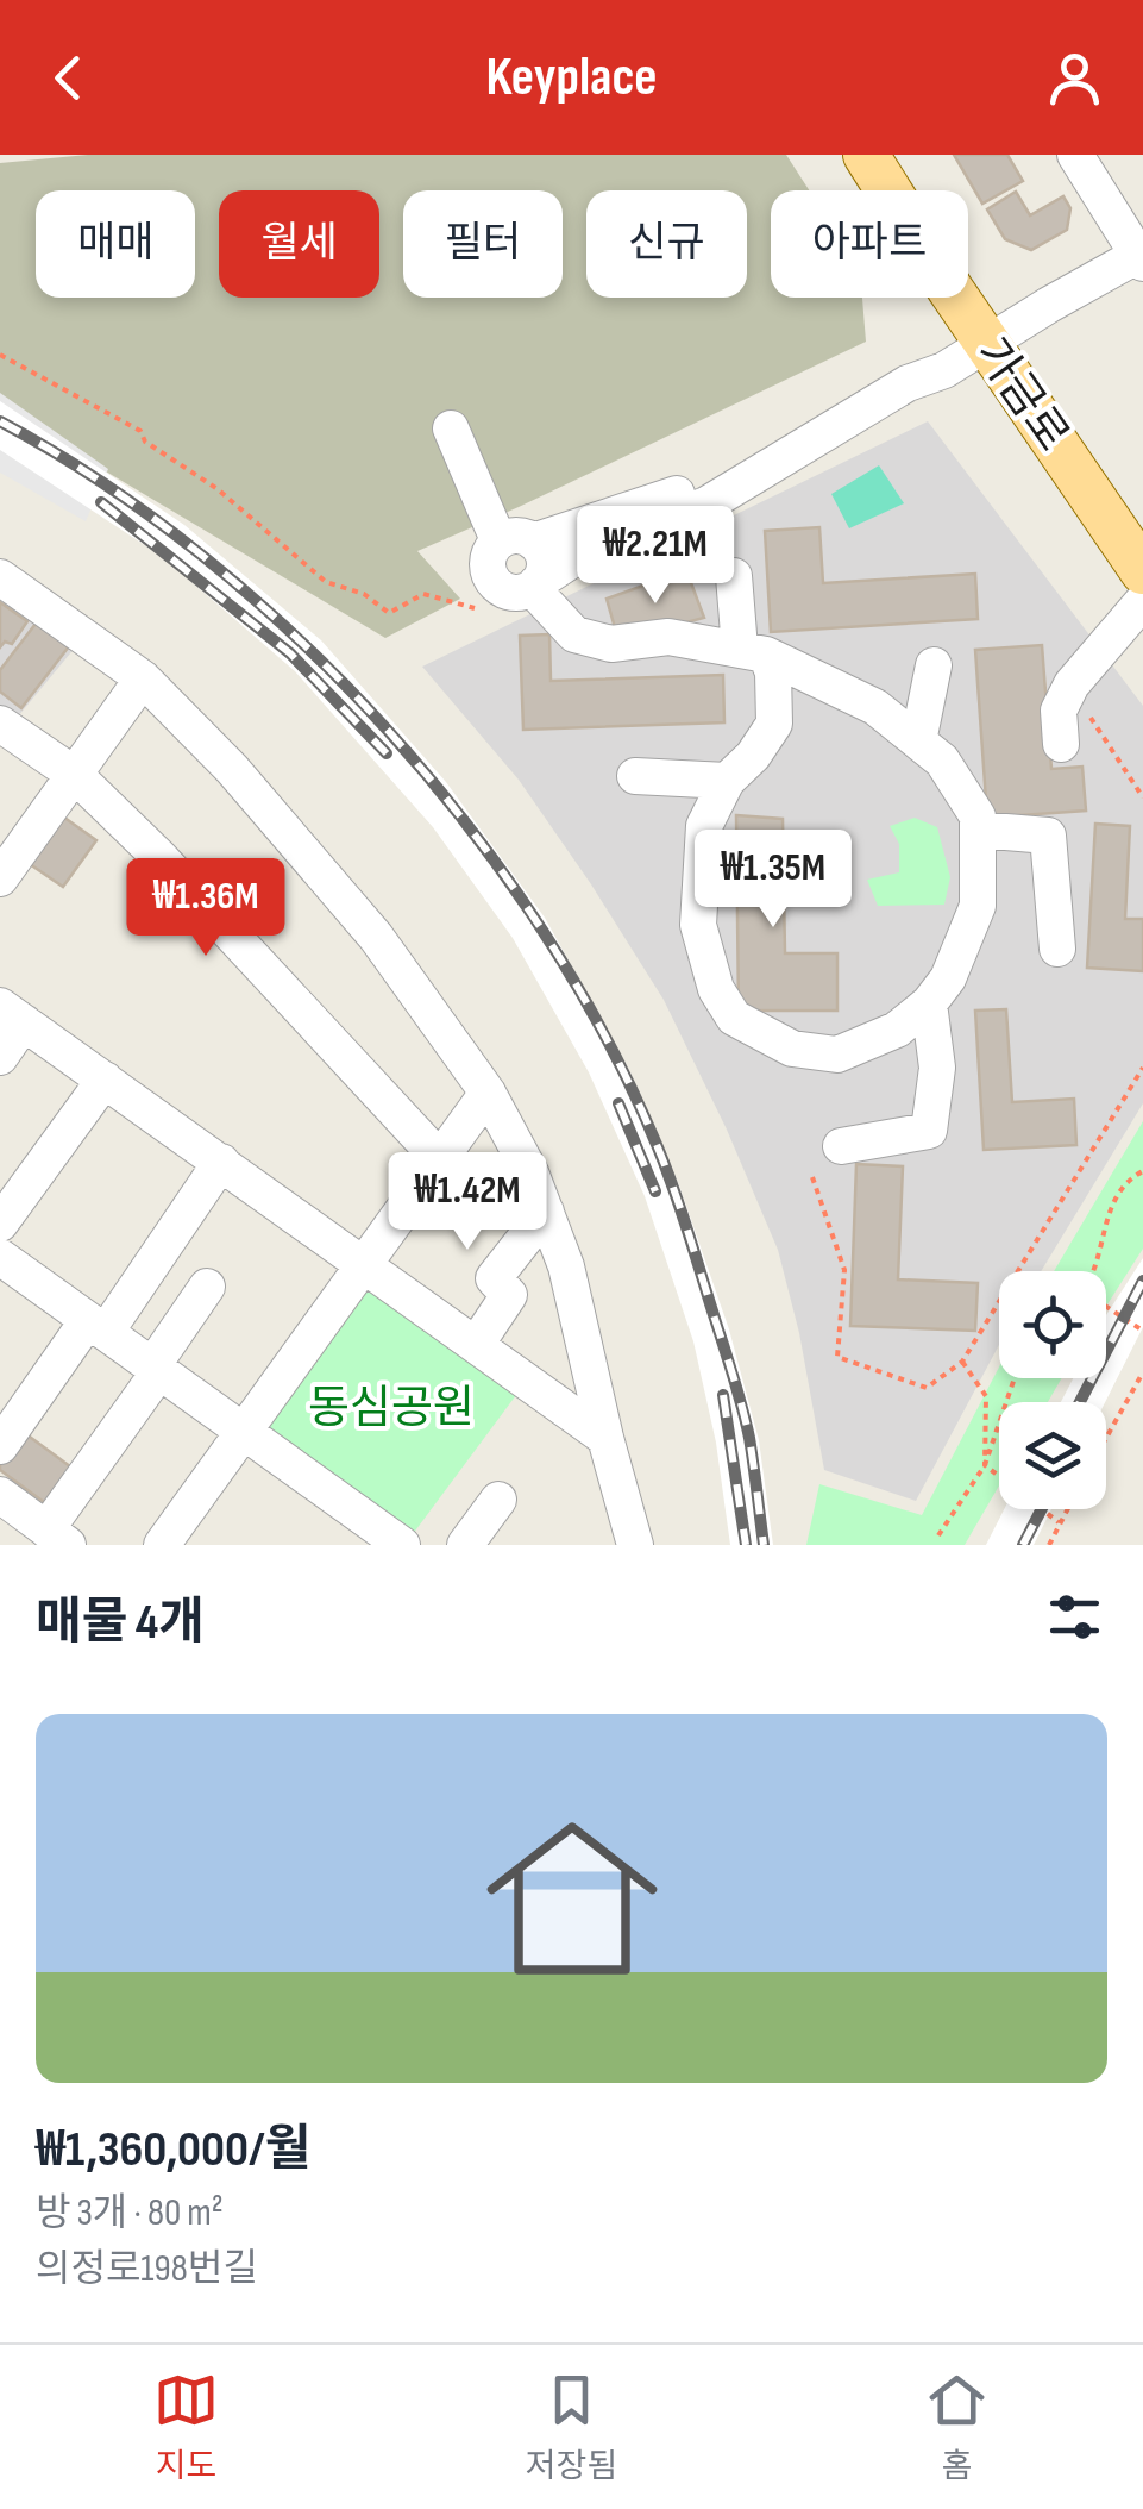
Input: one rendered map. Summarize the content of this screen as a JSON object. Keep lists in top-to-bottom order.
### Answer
{
  "streets": {
    "main road": ["가금로"]
  },
  "parks": ["동심공원"],
  "page": {
    "header": "Keyplace",
    "chip": [
      "매매",
      "월세",
      "필터",
      "신규",
      "아파트"
    ],
    "price": [
      "₩2.21M",
      "₩1.35M",
      "₩1.36M",
      "₩1.42M"
    ],
    "heading": "매물 4개",
    "list": [
      {
        "name": "₩1,360,000/월",
        "note": "방 3개 · 80 m² · 의정로198번길"
      }
    ],
    "tabs": ["지도", "저장됨", "홈"]
  }
}
